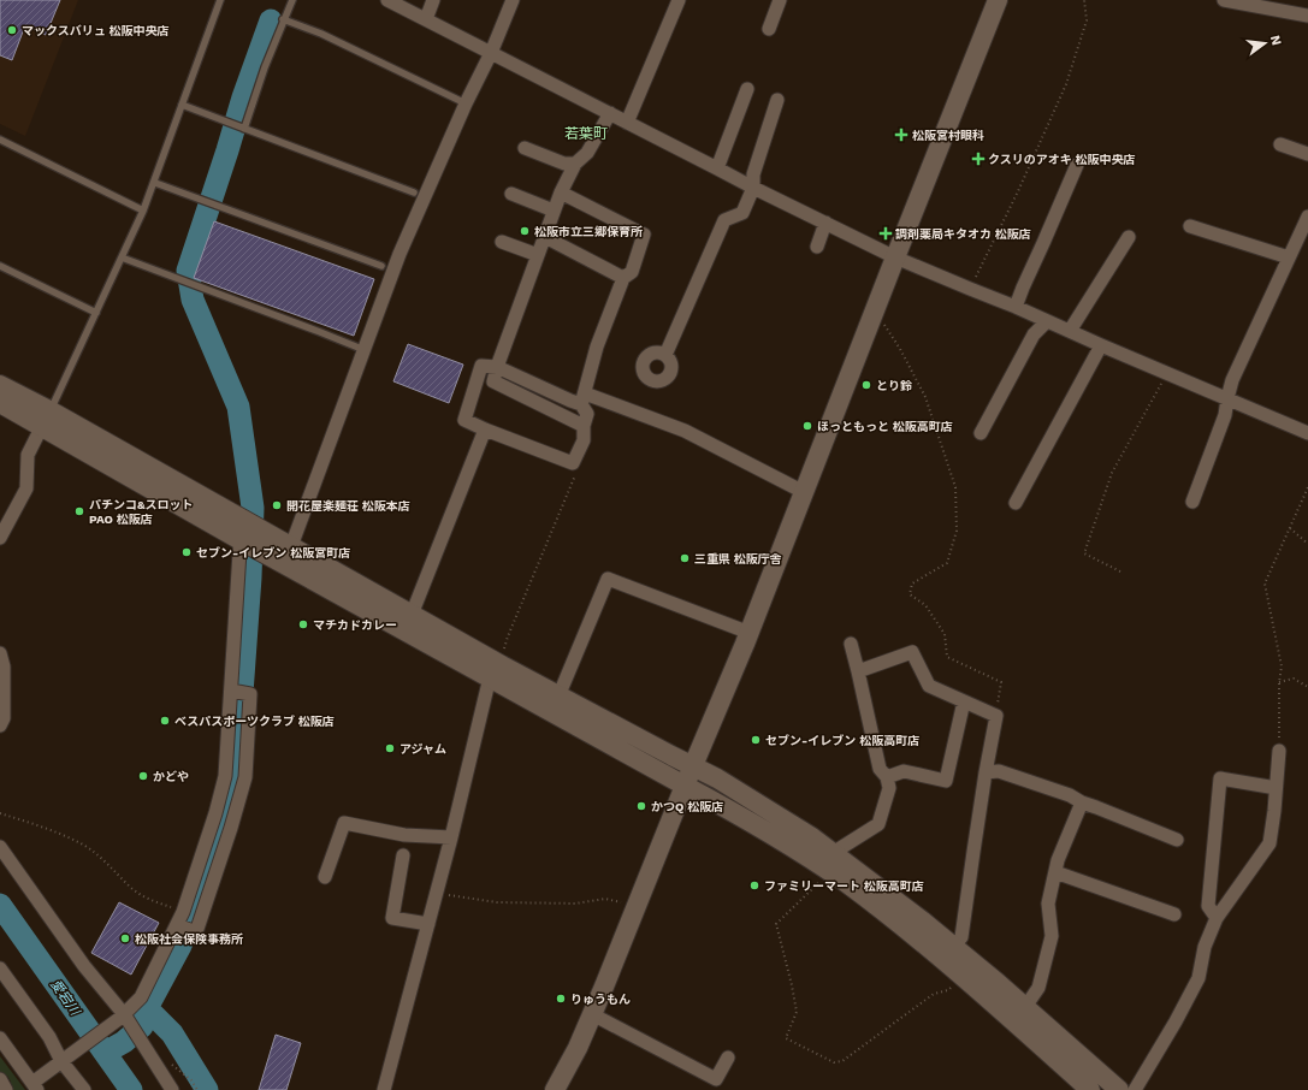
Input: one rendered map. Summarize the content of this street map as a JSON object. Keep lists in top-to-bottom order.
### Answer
{
  "districts": ["若葉町"],
  "water": ["愛宕川"],
  "places": {
    "other": [
      "マックスバリュ 松阪中央店",
      "松阪市立三郷保育所",
      "とり鈴",
      "ほっともっと 松阪高町店",
      "開花屋楽麺荘 松阪本店",
      "パチンコ&スロット PAO 松阪店",
      "セブン-イレブン 松阪宮町店",
      "三重県 松阪庁舎",
      "マチカドカレー",
      "ベスパスポーツクラブ 松阪店",
      "セブン-イレブン 松阪高町店",
      "アジャム",
      "かどや",
      "かつQ 松阪店",
      "ファミリーマート 松阪高町店",
      "松阪社会保険事務所",
      "りゅうもん"
    ],
    "health": ["松阪宮村眼科", "クスリのアオキ 松阪中央店", "調剤薬局キタオカ 松阪店"]
  },
  "north": "right"
}
